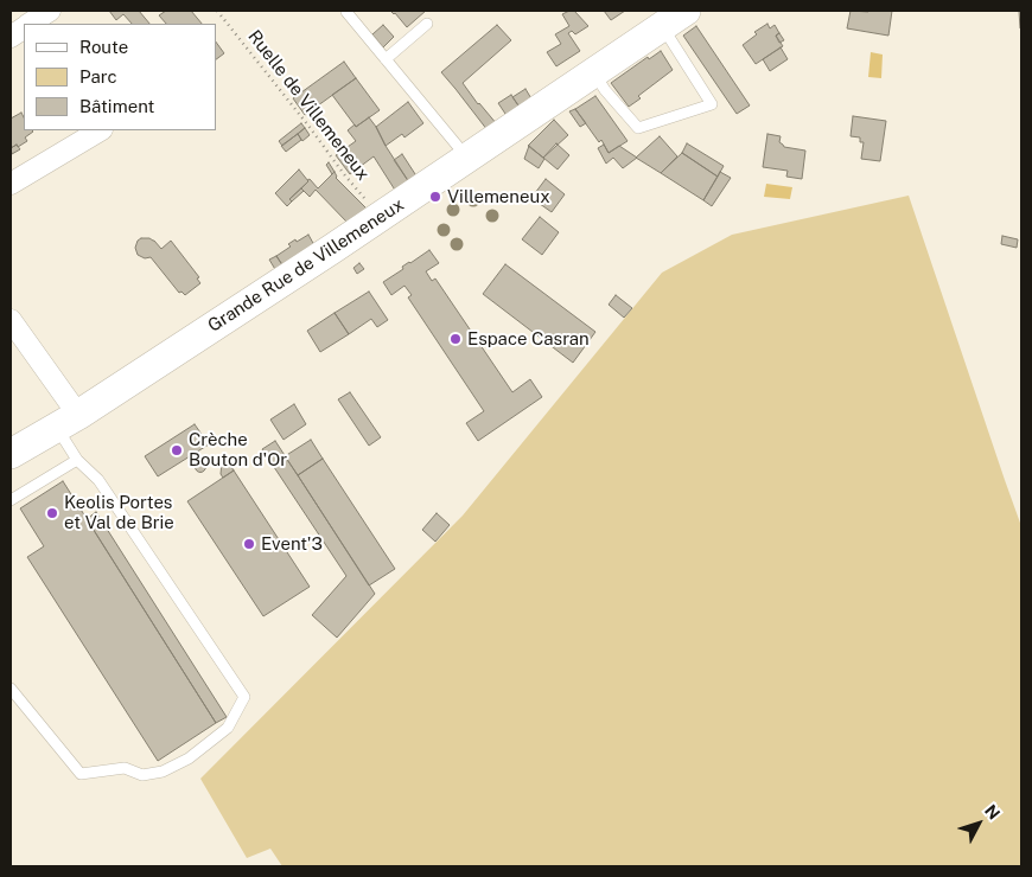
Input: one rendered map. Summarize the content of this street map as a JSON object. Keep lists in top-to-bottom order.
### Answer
{
  "streets": {
    "main road": ["Grande Rue de Villemeneux"],
    "path": ["Ruelle de Villemeneux"]
  },
  "crossings": [
    ["Ruelle de Villemeneux", "Grande Rue de Villemeneux"]
  ],
  "places": [
    "Villemeneux",
    "Espace Casran",
    "Crèche Bouton d'Or",
    "Keolis Portes et Val de Brie",
    "Event'3"
  ],
  "legend": ["Route", "Parc", "Bâtiment"],
  "north": "top right"
}
